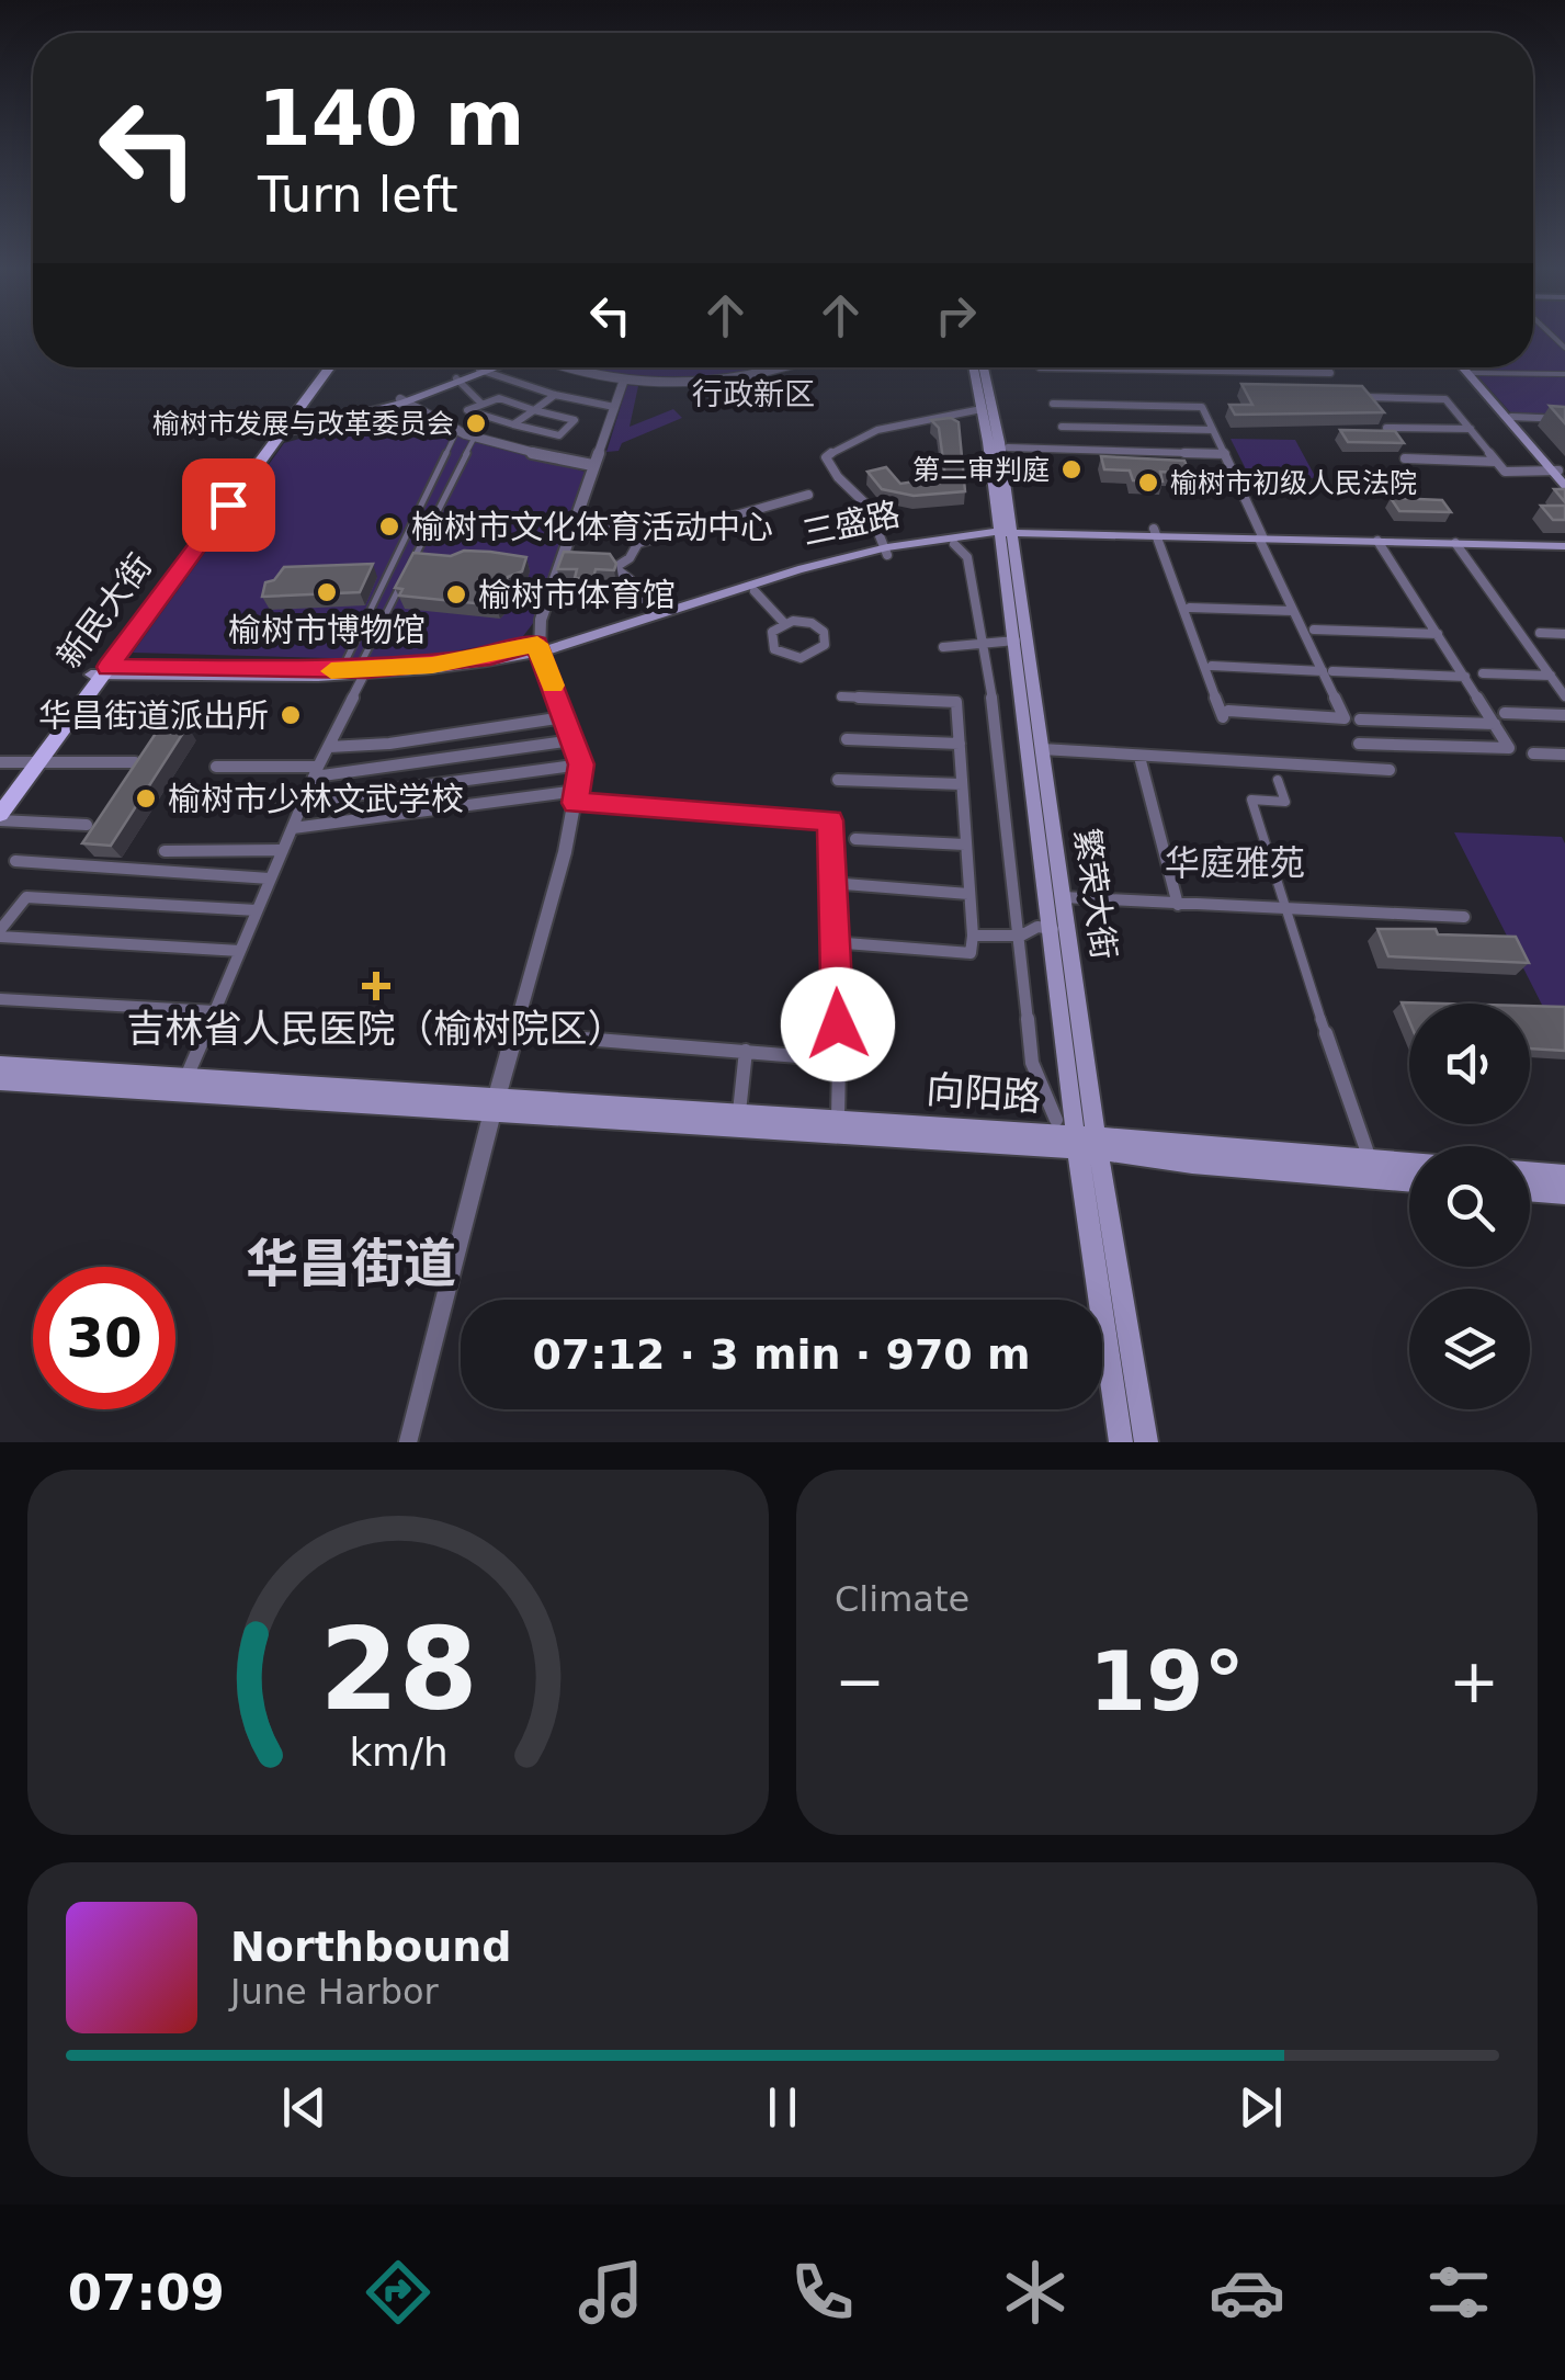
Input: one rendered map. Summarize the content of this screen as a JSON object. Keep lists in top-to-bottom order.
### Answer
{
  "streets": {
    "main road": [
      "三盛路",
      "新民大街",
      "繁荣大街",
      "向阳路"
    ]
  },
  "crossings": [
    ["三盛路", "繁荣大街"],
    ["繁荣大街", "向阳路"]
  ],
  "districts": ["行政新区", "华庭雅苑", "华昌街道"],
  "places": {
    "other": [
      "榆树市发展与改革委员会",
      "第二审判庭",
      "榆树市初级人民法院",
      "榆树市文化体育活动中心",
      "榆树市博物馆",
      "榆树市体育馆",
      "华昌街道派出所",
      "榆树市少林文武学校"
    ],
    "health": ["吉林省人民医院（榆树院区）"]
  },
  "page": {
    "turn": ["140 m", "Turn left"],
    "limit": "30",
    "trip": "07:12 · 3 min · 970 m",
    "tile": "Climate",
    "heat": ["−", "19°", "+"],
    "song": ["Northbound", "June Harbor"],
    "tabs": "07:09",
    "gauge": ["28", "km/h"]
  }
}
